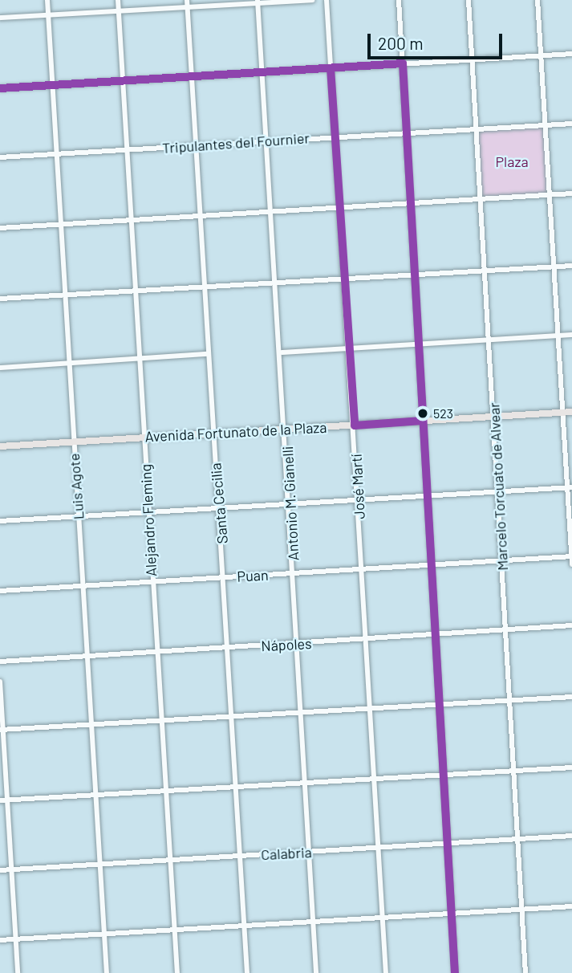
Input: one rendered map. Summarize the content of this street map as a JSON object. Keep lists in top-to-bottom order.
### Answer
{
  "streets": {
    "main road": ["Avenida Fortunato de la Plaza"],
    "street": [
      "Tripulantes del Fournier",
      "Luis Agote",
      "José Martí",
      "Marcelo Torcuato de Alvear",
      "Santa Cecilia",
      "Antonio M. Gianelli",
      "Alejandro Fleming",
      "Puan",
      "Nápoles",
      "Calabria"
    ]
  },
  "crossings": [
    ["Tripulantes del Fournier", "Luis Agote"],
    ["Tripulantes del Fournier", "José Martí"],
    ["Tripulantes del Fournier", "Marcelo Torcuato de Alvear"],
    ["Tripulantes del Fournier", "Santa Cecilia"],
    ["Tripulantes del Fournier", "Antonio M. Gianelli"],
    ["Tripulantes del Fournier", "Alejandro Fleming"],
    ["Avenida Fortunato de la Plaza", "Luis Agote"],
    ["Avenida Fortunato de la Plaza", "José Martí"],
    ["Avenida Fortunato de la Plaza", "Marcelo Torcuato de Alvear"],
    ["Avenida Fortunato de la Plaza", "Santa Cecilia"],
    ["Avenida Fortunato de la Plaza", "Antonio M. Gianelli"],
    ["Avenida Fortunato de la Plaza", "Alejandro Fleming"],
    ["Luis Agote", "Puan"],
    ["Luis Agote", "Nápoles"],
    ["Luis Agote", "Calabria"],
    ["José Martí", "Puan"],
    ["José Martí", "Nápoles"],
    ["José Martí", "Calabria"],
    ["Marcelo Torcuato de Alvear", "Puan"],
    ["Marcelo Torcuato de Alvear", "Nápoles"],
    ["Marcelo Torcuato de Alvear", "Calabria"],
    ["Santa Cecilia", "Puan"],
    ["Santa Cecilia", "Nápoles"],
    ["Santa Cecilia", "Calabria"],
    ["Antonio M. Gianelli", "Puan"],
    ["Antonio M. Gianelli", "Nápoles"],
    ["Antonio M. Gianelli", "Calabria"],
    ["Alejandro Fleming", "Puan"],
    ["Alejandro Fleming", "Nápoles"],
    ["Alejandro Fleming", "Calabria"]
  ],
  "parks": ["Plaza"],
  "places": ["523"],
  "scale_bar": "200 m"
}
